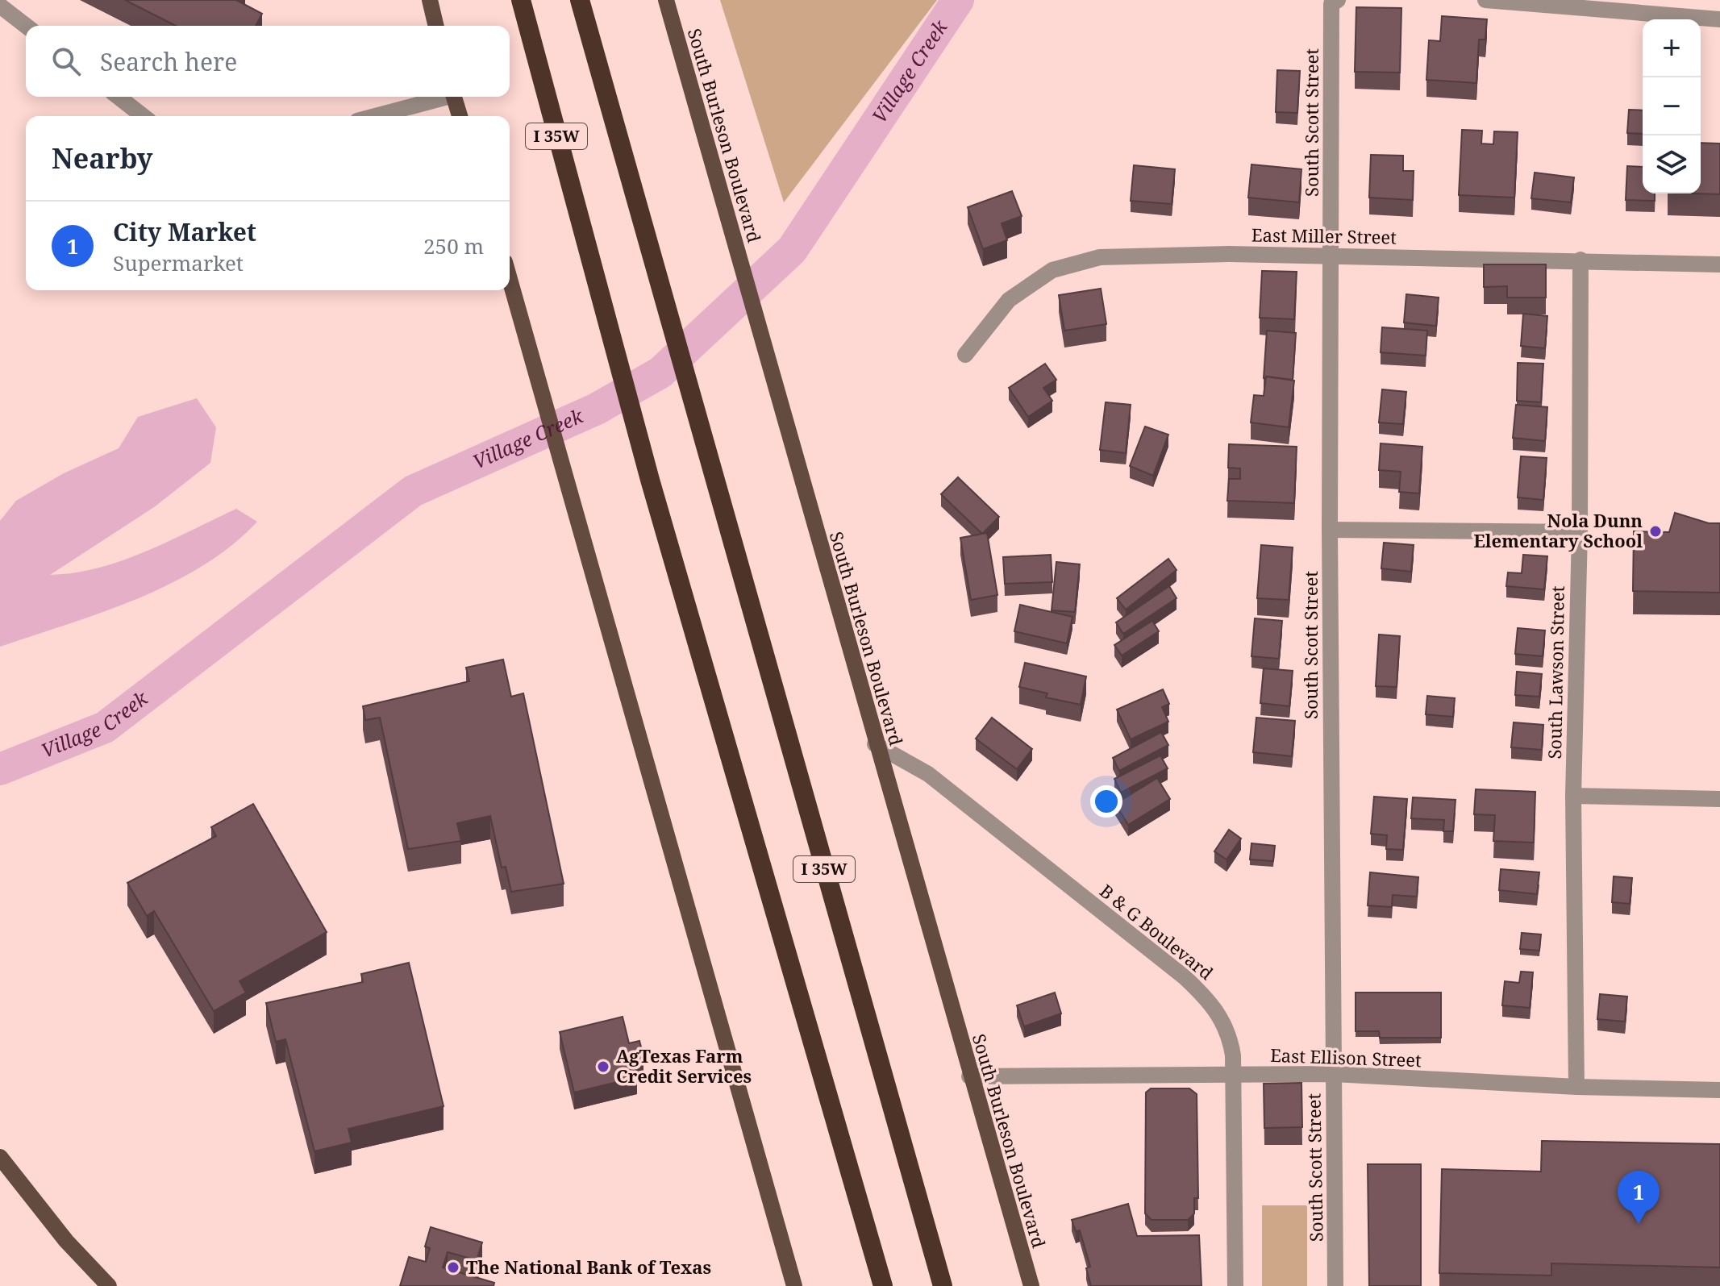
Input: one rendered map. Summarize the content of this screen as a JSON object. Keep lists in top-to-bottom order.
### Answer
{
  "streets": {
    "highway": ["I 35W"],
    "main road": ["South Burleson Boulevard"],
    "street": [
      "South Scott Street",
      "East Miller Street",
      "South Lawson Street",
      "B & G Boulevard",
      "East Ellison Street"
    ]
  },
  "crossings": [
    ["South Scott Street", "East Miller Street"],
    ["South Scott Street", "East Ellison Street"],
    ["South Burleson Boulevard", "B & G Boulevard"],
    ["South Burleson Boulevard", "East Ellison Street"],
    ["East Miller Street", "South Lawson Street"],
    ["South Lawson Street", "East Ellison Street"],
    ["B & G Boulevard", "East Ellison Street"]
  ],
  "water": ["Village Creek"],
  "places": ["Nola Dunn Elementary School", "AgTexas Farm Credit Services", "The National Bank of Texas"],
  "page": {
    "map_buttons": ["+", "−"],
    "search": "Search here",
    "heading": "Nearby",
    "list": [
      {
        "mark": "1",
        "name": "City Market",
        "note": "Supermarket",
        "value": "250 m"
      }
    ],
    "pins": "1"
  }
}
